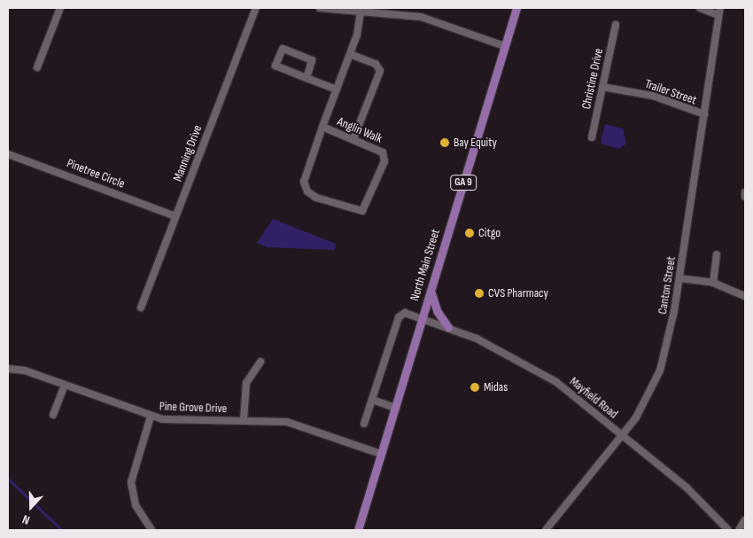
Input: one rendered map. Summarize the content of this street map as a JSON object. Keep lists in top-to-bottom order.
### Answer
{
  "streets": {
    "main road": ["GA 9", "North Main Street"],
    "street": [
      "Christine Drive",
      "Trailer Street",
      "Anglin Walk",
      "Manning Drive",
      "Pinetree Circle",
      "Canton Street",
      "Mayfield Road",
      "Pine Grove Drive"
    ]
  },
  "crossings": [
    ["Christine Drive", "Trailer Street"],
    ["Trailer Street", "Canton Street"],
    ["Manning Drive", "Pinetree Circle"],
    ["North Main Street", "Mayfield Road"],
    ["North Main Street", "Pine Grove Drive"],
    ["Canton Street", "Mayfield Road"]
  ],
  "places": [
    "Bay Equity",
    "Citgo",
    "CVS Pharmacy",
    "Midas"
  ],
  "north": "bottom"
}
